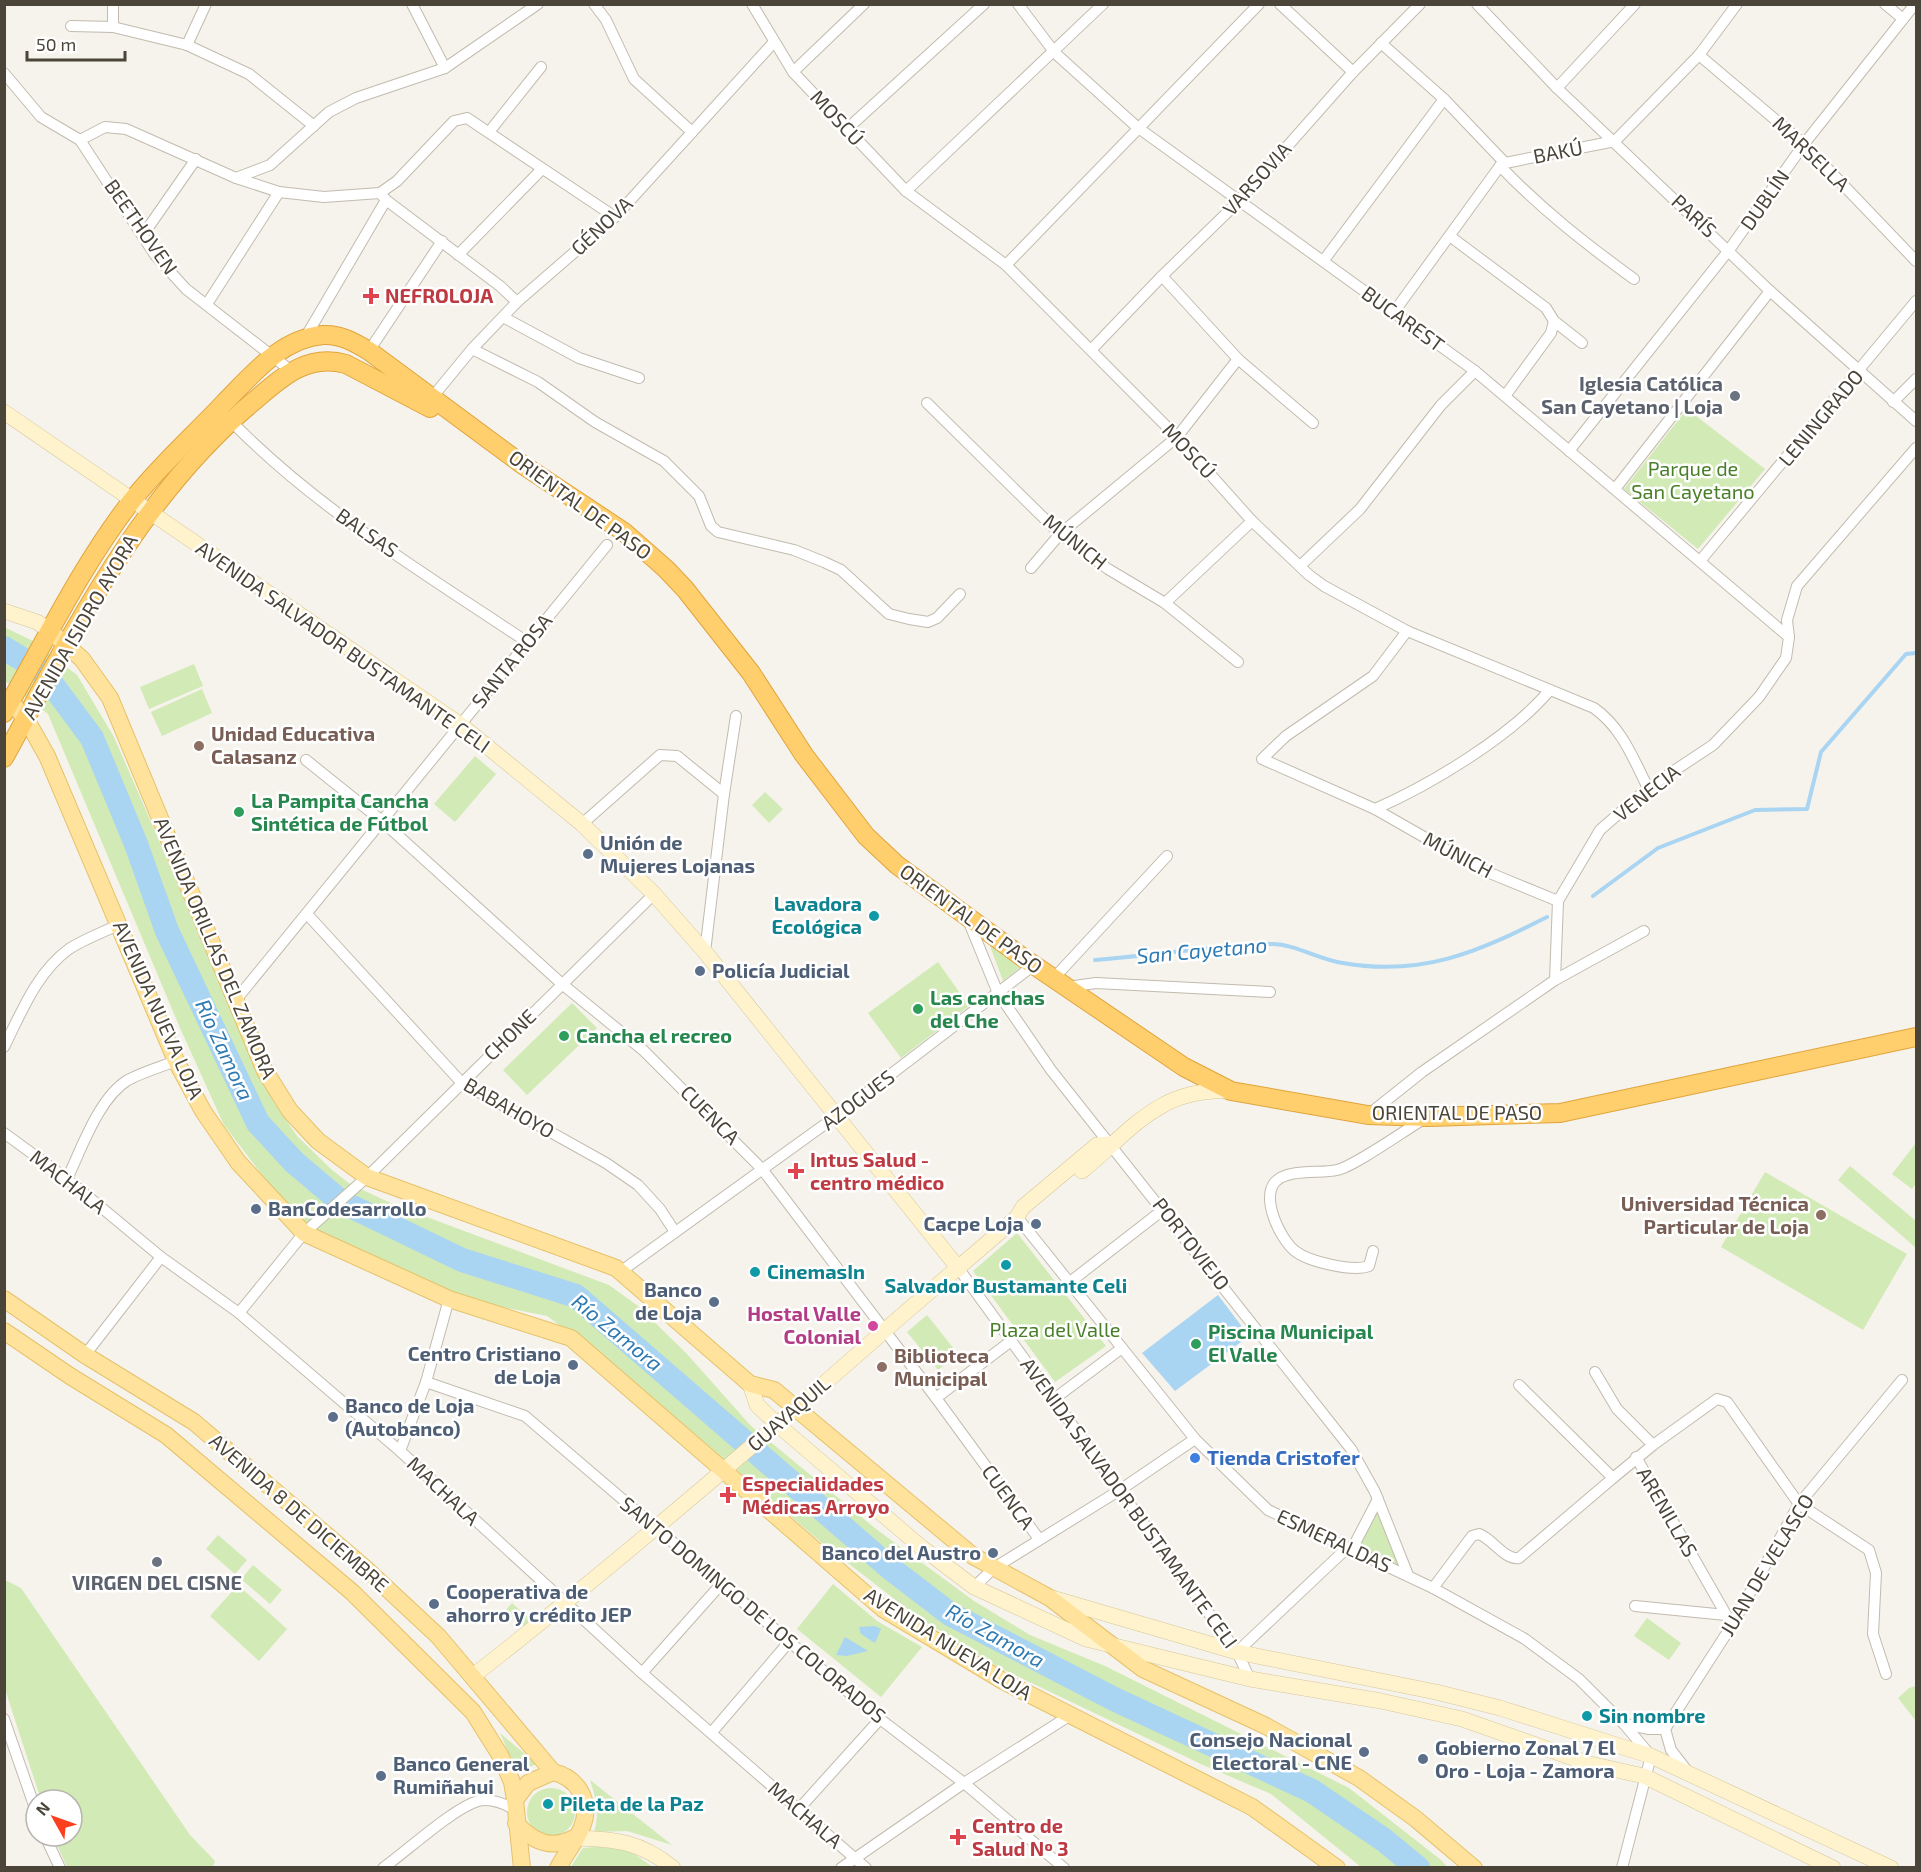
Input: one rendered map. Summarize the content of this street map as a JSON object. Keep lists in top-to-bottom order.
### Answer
{
  "streets": {
    "highway": ["ORIENTAL DE PASO", "AVENIDA ISIDRO AYORA"],
    "main road": [
      "AVENIDA SALVADOR BUSTAMANTE CELI",
      "AVENIDA ORILLAS DEL ZAMORA",
      "AVENIDA NUEVA LOJA",
      "GUAYAQUIL",
      "AVENIDA 8 DE DICIEMBRE"
    ],
    "street": [
      "MOSCÚ",
      "BAKÚ",
      "MARSELLA",
      "VARSOVIA",
      "DUBLÍN",
      "PARÍS",
      "GÉNOVA",
      "BEETHOVEN",
      "BUCAREST",
      "LENINGRADO",
      "BALSAS",
      "MÚNICH",
      "SANTA ROSA",
      "VENECIA",
      "CHONE",
      "AZOGUES",
      "BABAHOYO",
      "CUENCA",
      "MACHALA",
      "PORTOVIEJO",
      "ARENILLAS",
      "ESMERALDAS",
      "JUAN DE VELASCO",
      "SANTO DOMINGO DE LOS COLORADOS"
    ]
  },
  "crossings": [
    ["MOSCÚ", "VARSOVIA"],
    ["MOSCÚ", "GÉNOVA"],
    ["MOSCÚ", "MÚNICH"],
    ["MOSCÚ", "VENECIA"],
    ["BAKÚ", "PARÍS"],
    ["MARSELLA", "DUBLÍN"],
    ["VARSOVIA", "BUCAREST"],
    ["DUBLÍN", "PARÍS"],
    ["DUBLÍN", "BUCAREST"],
    ["PARÍS", "LENINGRADO"],
    ["GÉNOVA", "AVENIDA ISIDRO AYORA"],
    ["BEETHOVEN", "AVENIDA ISIDRO AYORA"],
    ["BUCAREST", "LENINGRADO"],
    ["BUCAREST", "VENECIA"],
    ["ORIENTAL DE PASO", "AVENIDA ISIDRO AYORA"],
    ["ORIENTAL DE PASO", "AZOGUES"],
    ["ORIENTAL DE PASO", "PORTOVIEJO"],
    ["ORIENTAL DE PASO", "GUAYAQUIL"],
    ["BALSAS", "AVENIDA ISIDRO AYORA"],
    ["BALSAS", "SANTA ROSA"],
    ["MÚNICH", "VENECIA"],
    ["AVENIDA ISIDRO AYORA", "AVENIDA SALVADOR BUSTAMANTE CELI"],
    ["AVENIDA ISIDRO AYORA", "AVENIDA ORILLAS DEL ZAMORA"],
    ["AVENIDA ISIDRO AYORA", "AVENIDA NUEVA LOJA"],
    ["AVENIDA SALVADOR BUSTAMANTE CELI", "SANTA ROSA"],
    ["AVENIDA SALVADOR BUSTAMANTE CELI", "CHONE"],
    ["AVENIDA SALVADOR BUSTAMANTE CELI", "AZOGUES"],
    ["AVENIDA SALVADOR BUSTAMANTE CELI", "GUAYAQUIL"],
    ["SANTA ROSA", "AVENIDA ORILLAS DEL ZAMORA"],
    ["SANTA ROSA", "BABAHOYO"],
    ["SANTA ROSA", "CUENCA"],
    ["AVENIDA ORILLAS DEL ZAMORA", "CHONE"],
    ["AVENIDA ORILLAS DEL ZAMORA", "AZOGUES"],
    ["AVENIDA ORILLAS DEL ZAMORA", "GUAYAQUIL"],
    ["AVENIDA NUEVA LOJA", "CHONE"],
    ["AVENIDA NUEVA LOJA", "GUAYAQUIL"],
    ["CHONE", "BABAHOYO"],
    ["CHONE", "CUENCA"],
    ["CHONE", "MACHALA"],
    ["AZOGUES", "BABAHOYO"],
    ["AZOGUES", "CUENCA"],
    ["AZOGUES", "PORTOVIEJO"],
    ["CUENCA", "GUAYAQUIL"],
    ["MACHALA", "GUAYAQUIL"],
    ["PORTOVIEJO", "GUAYAQUIL"],
    ["PORTOVIEJO", "ESMERALDAS"],
    ["GUAYAQUIL", "AVENIDA 8 DE DICIEMBRE"],
    ["GUAYAQUIL", "ESMERALDAS"],
    ["GUAYAQUIL", "SANTO DOMINGO DE LOS COLORADOS"],
    ["ARENILLAS", "JUAN DE VELASCO"]
  ],
  "water": ["San Cayetano", "Río Zamora"],
  "parks": ["Parque de San Cayetano", "Plaza del Valle"],
  "places": {
    "health": [
      "NEFROLOJA",
      "Intus Salud - centro médico",
      "Especialidades Médicas Arroyo",
      "Centro de Salud Nº 3"
    ],
    "other": [
      "Iglesia Católica San Cayetano | Loja",
      "Unidad Educativa Calasanz",
      "La Pampita Cancha Sintética de Fútbol",
      "Unión de Mujeres Lojanas",
      "Lavadora Ecológica",
      "Policía Judicial",
      "Las canchas del Che",
      "Cancha el recreo",
      "BanCodesarrollo",
      "Universidad Técnica Particular de Loja",
      "Cacpe Loja",
      "Salvador Bustamante Celi",
      "CinemasIn",
      "Banco de Loja",
      "Hostal Valle Colonial",
      "Piscina Municipal El Valle",
      "Centro Cristiano de Loja",
      "Biblioteca Municipal",
      "Banco de Loja (Autobanco)",
      "Tienda Cristofer",
      "Banco del Austro",
      "VIRGEN DEL CISNE",
      "Cooperativa de ahorro y crédito JEP",
      "Sin nombre",
      "Consejo Nacional Electoral - CNE",
      "Gobierno Zonal 7 El Oro - Loja - Zamora",
      "Banco General Rumiñahui",
      "Pileta de la Paz"
    ]
  },
  "scale_bar": "50 m",
  "north": "top left"
}
